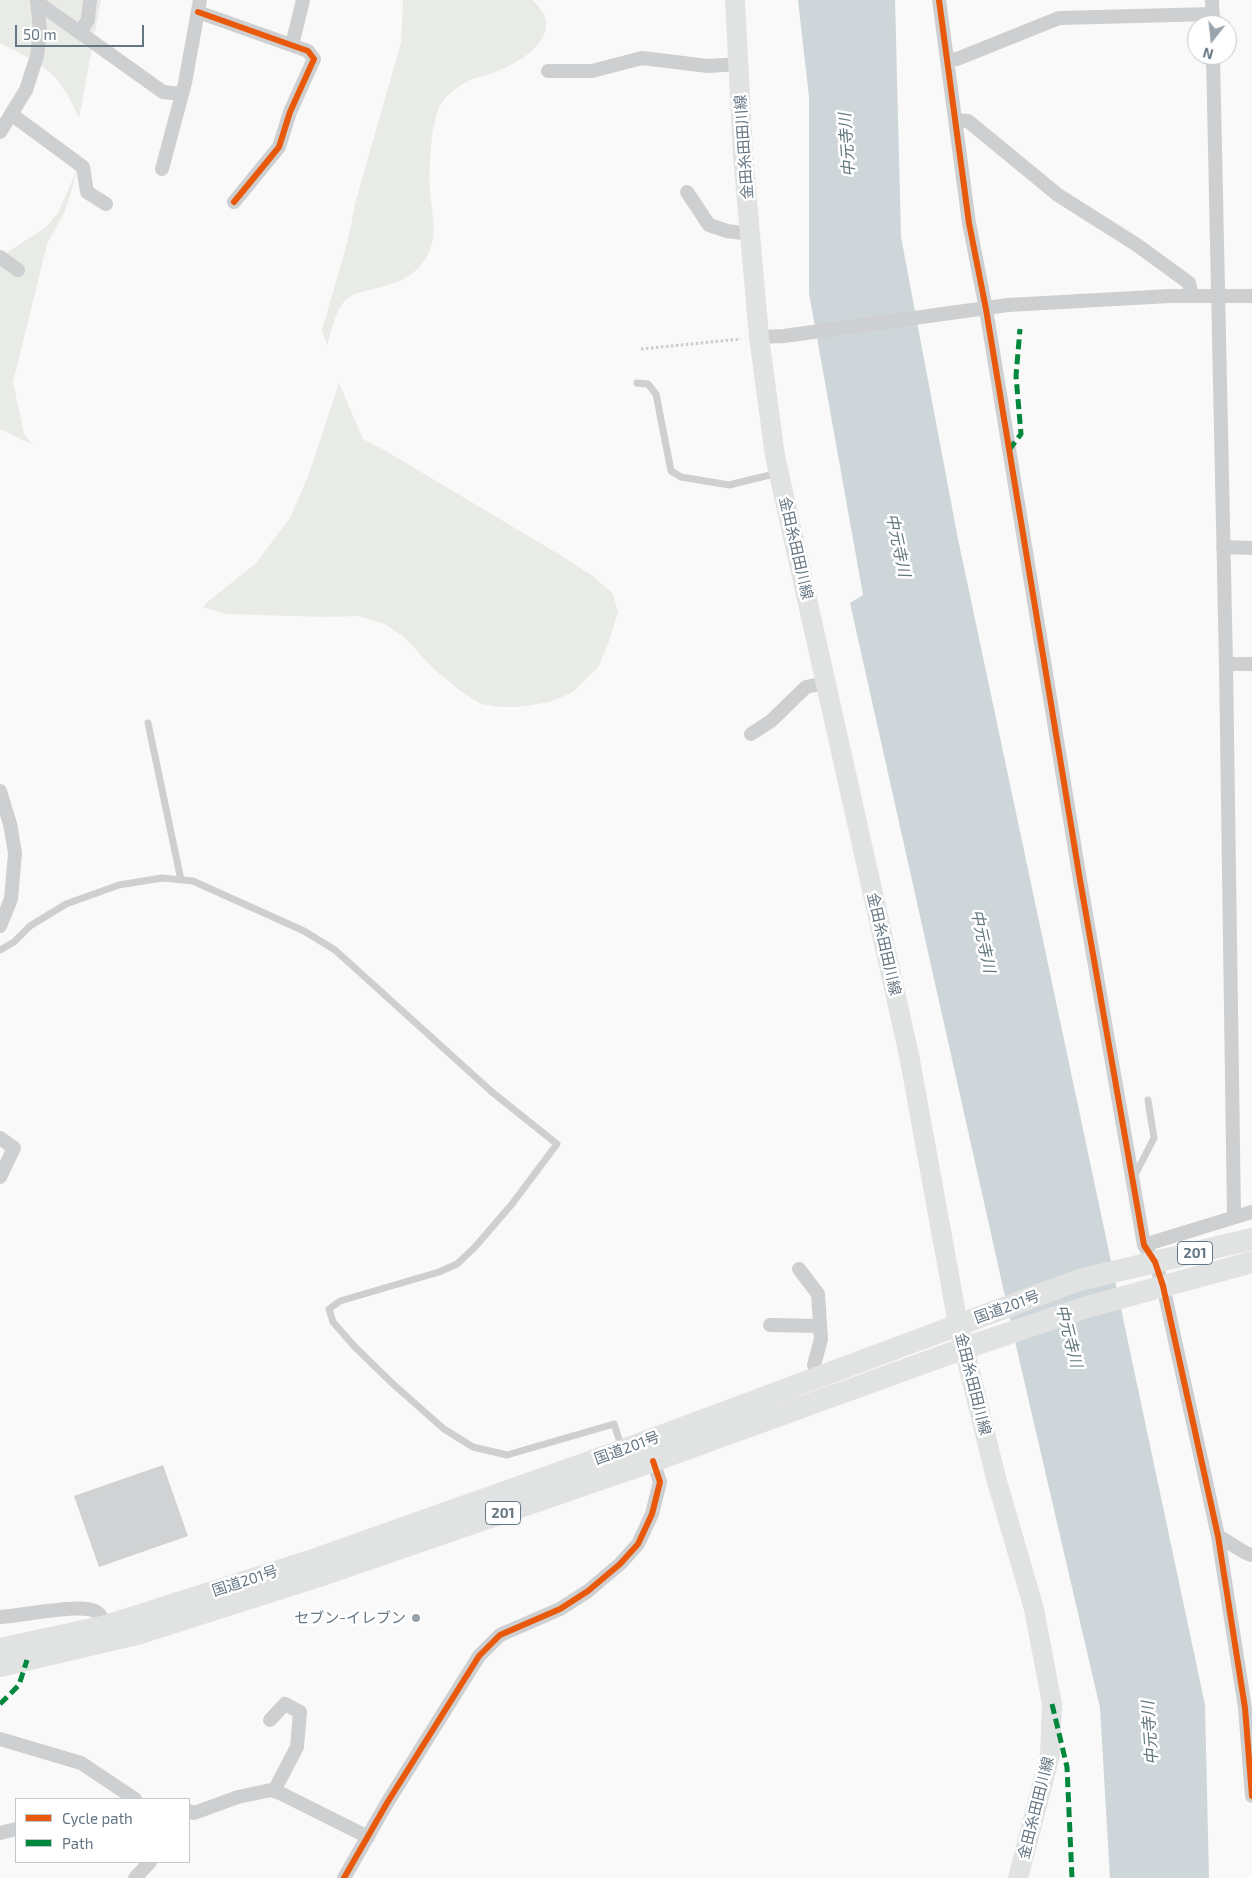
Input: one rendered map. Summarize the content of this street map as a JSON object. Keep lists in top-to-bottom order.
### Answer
{
  "streets": {
    "highway": ["201", "国道201号"],
    "main road": ["金田糸田田川線"]
  },
  "crossings": [
    ["金田糸田田川線", "国道201号"]
  ],
  "water": ["中元寺川"],
  "places": ["セブン-イレブン"],
  "legend": ["Cycle path", "Path"],
  "scale_bar": "50 m",
  "north": "bottom"
}
